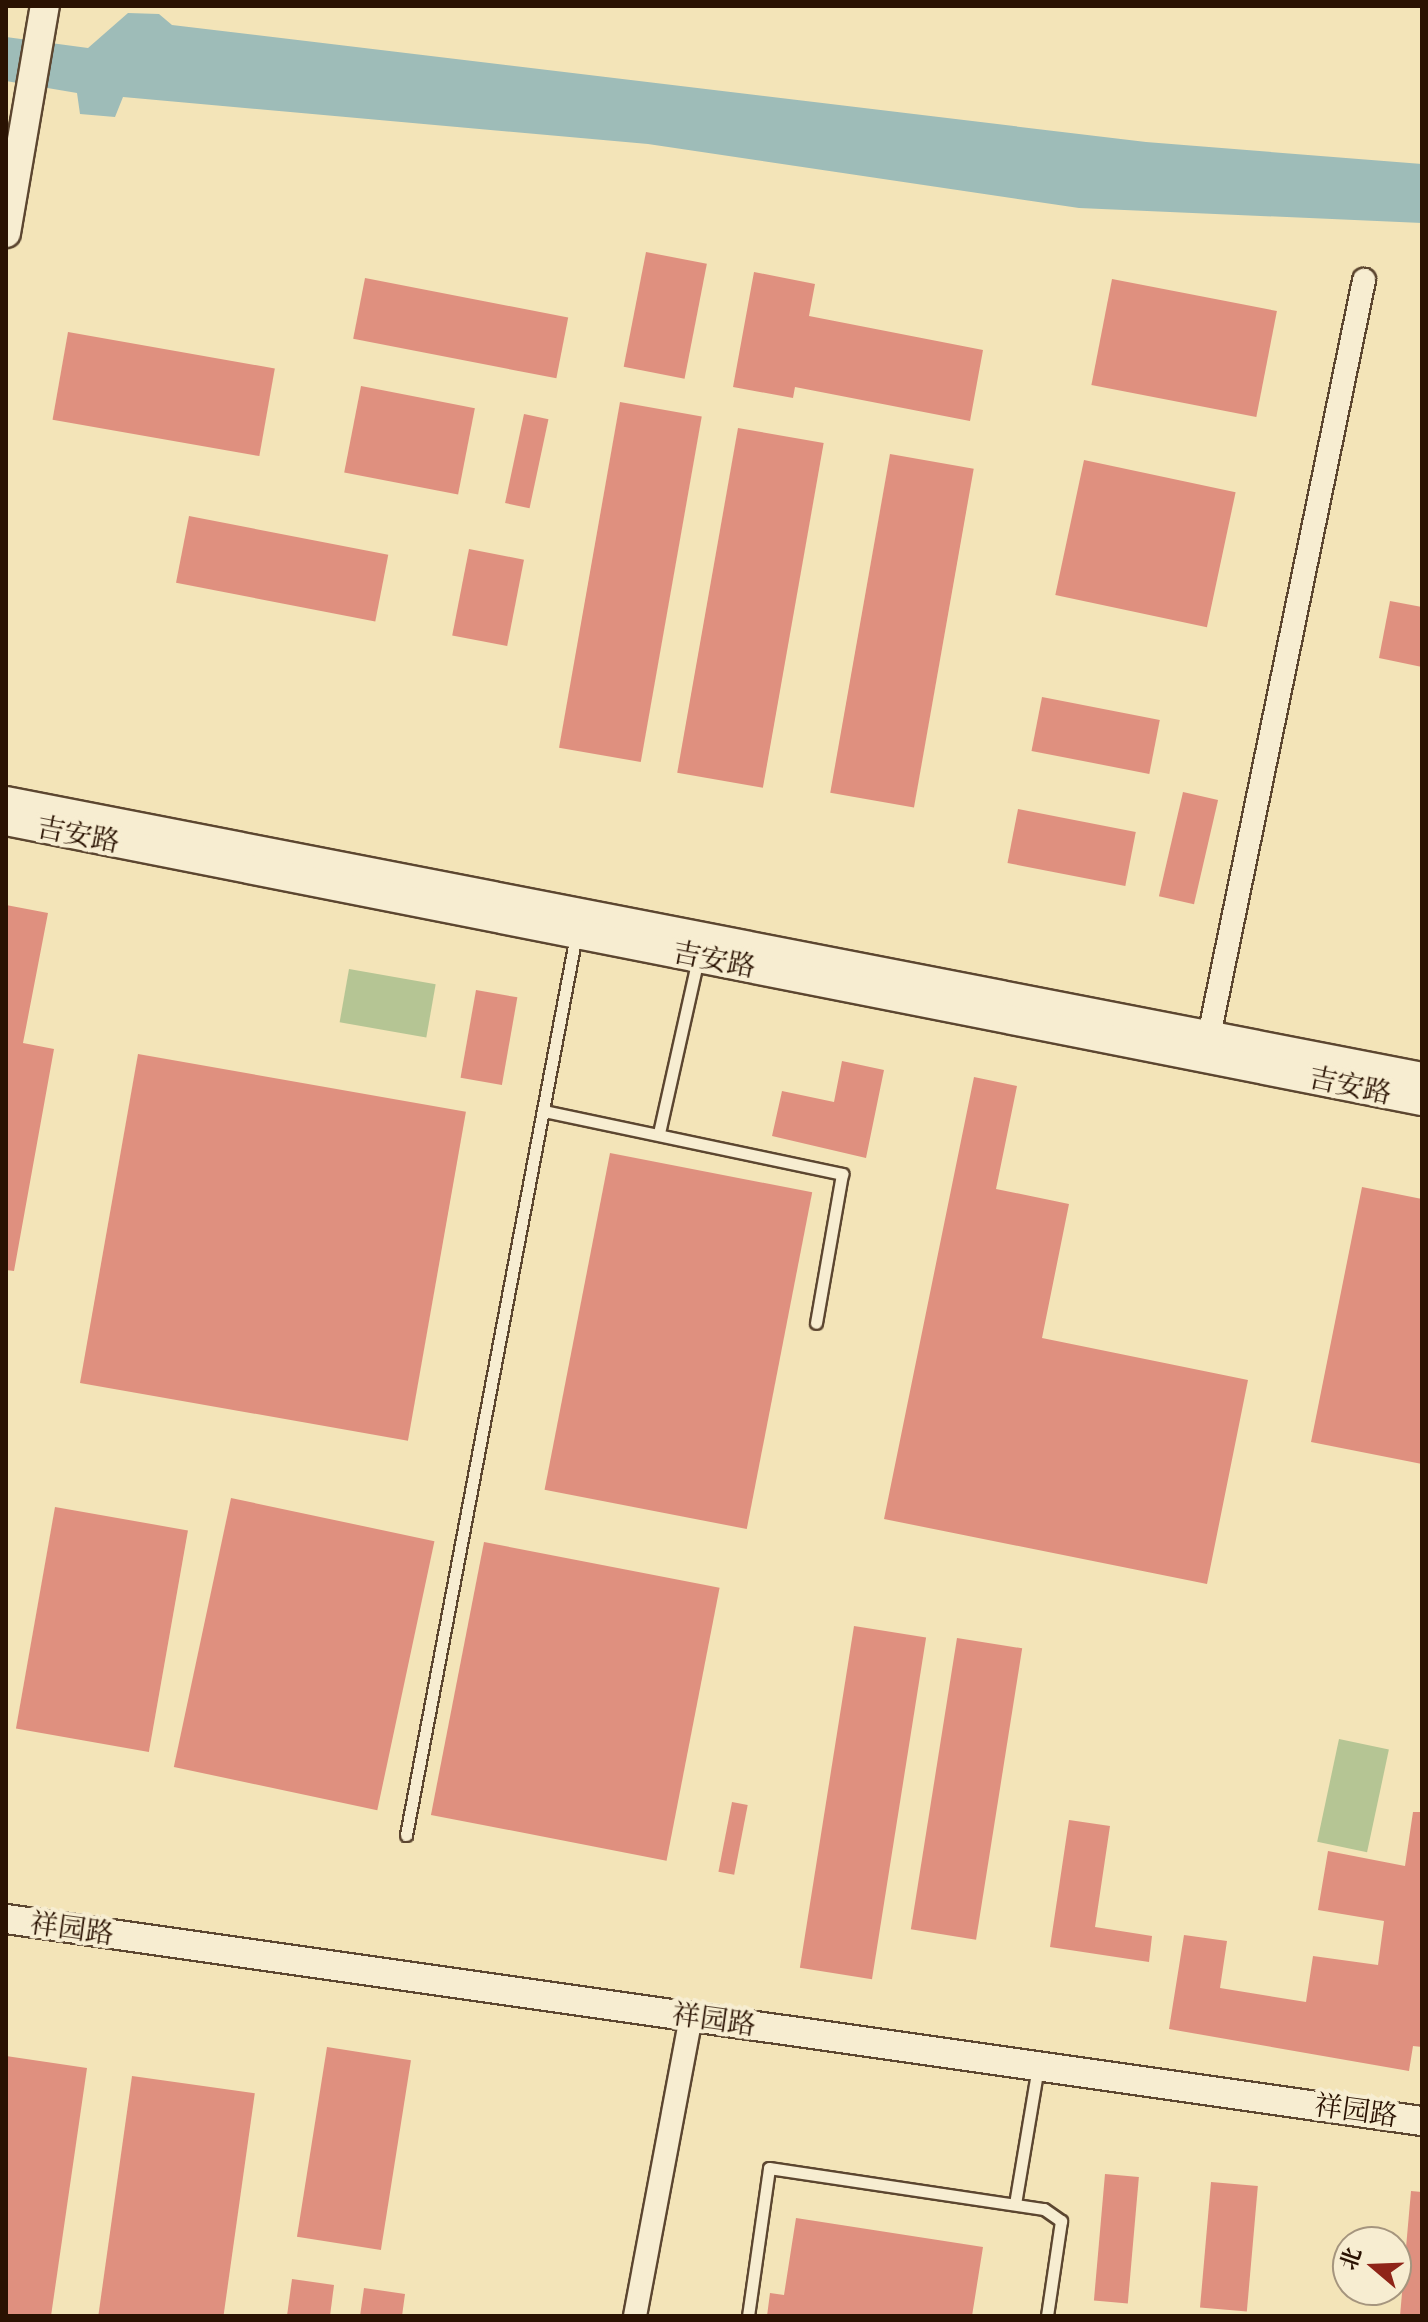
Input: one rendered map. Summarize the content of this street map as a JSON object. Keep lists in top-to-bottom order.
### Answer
{
  "streets": {
    "street": ["吉安路", "祥园路"]
  },
  "north": "left"
}
